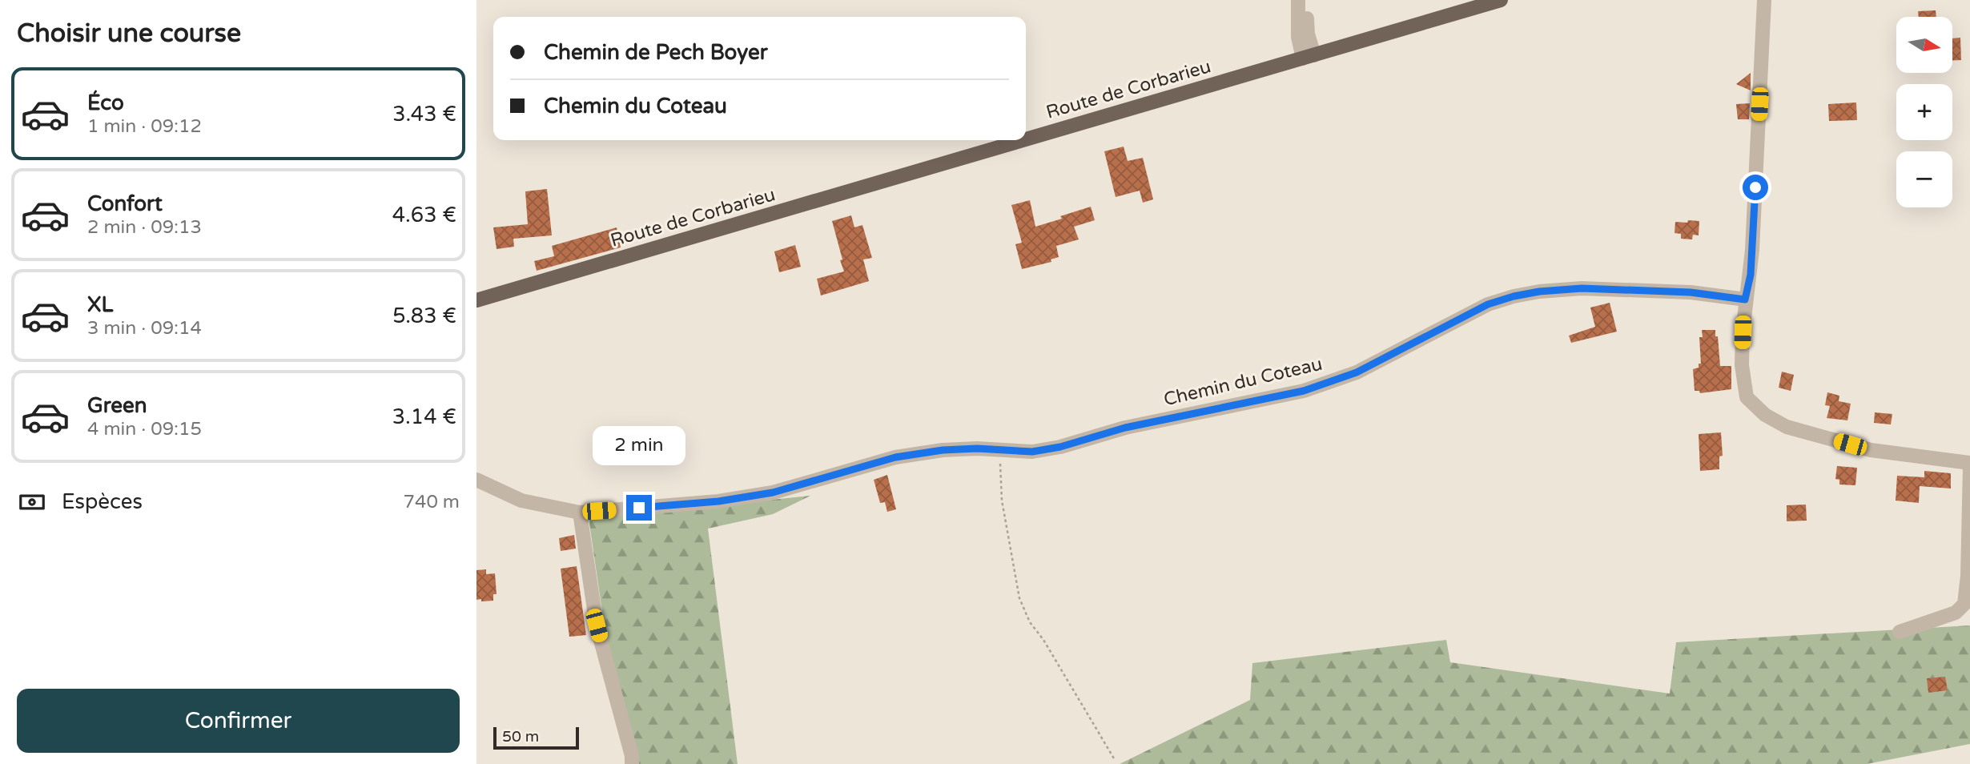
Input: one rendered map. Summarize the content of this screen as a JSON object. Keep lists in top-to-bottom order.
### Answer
{
  "streets": {
    "main road": ["Route de Corbarieu"],
    "street": ["Chemin du Coteau"]
  },
  "scale_bar": "50 m",
  "north": "right",
  "page": {
    "heading": "Choisir une course",
    "map_buttons": ["+", "−"],
    "banner": ["Chemin de Pech Boyer", "Chemin du Coteau"],
    "list": [
      {
        "name": "Éco",
        "note": "1 min · 09:12",
        "value": "3.43 €"
      },
      {
        "name": "Confort",
        "note": "2 min · 09:13",
        "value": "4.63 €"
      },
      {
        "name": "XL",
        "note": "3 min · 09:14",
        "value": "5.83 €"
      },
      {
        "name": "Green",
        "note": "4 min · 09:15",
        "value": "3.14 €"
      }
    ],
    "bubble": "2 min",
    "pay": ["Espèces", "740 m"],
    "buttons": "Confirmer",
    "scale": "50 m"
  }
}
